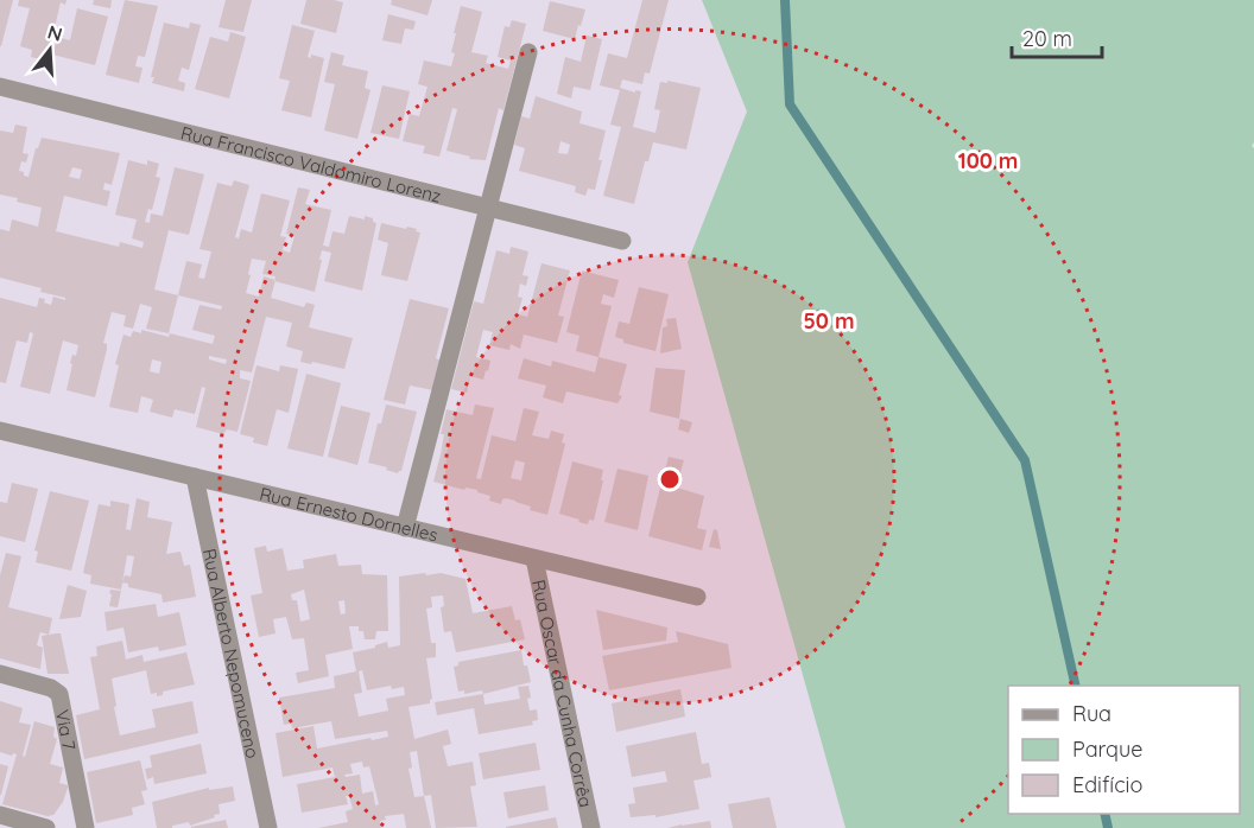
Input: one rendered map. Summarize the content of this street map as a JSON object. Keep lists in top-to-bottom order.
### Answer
{
  "streets": {
    "street": [
      "Rua Francisco Valdomiro Lorenz",
      "Rua Ernesto Dornelles",
      "Rua Alberto Nepomuceno",
      "Rua Oscar da Cunha Corrêa",
      "Via 7"
    ]
  },
  "crossings": [
    ["Rua Ernesto Dornelles", "Rua Alberto Nepomuceno"],
    ["Rua Ernesto Dornelles", "Rua Oscar da Cunha Corrêa"]
  ],
  "legend": ["Rua", "Parque", "Edifício"],
  "scale_bar": "20 m",
  "north": "top",
  "rings": ["100 m", "50 m"]
}
